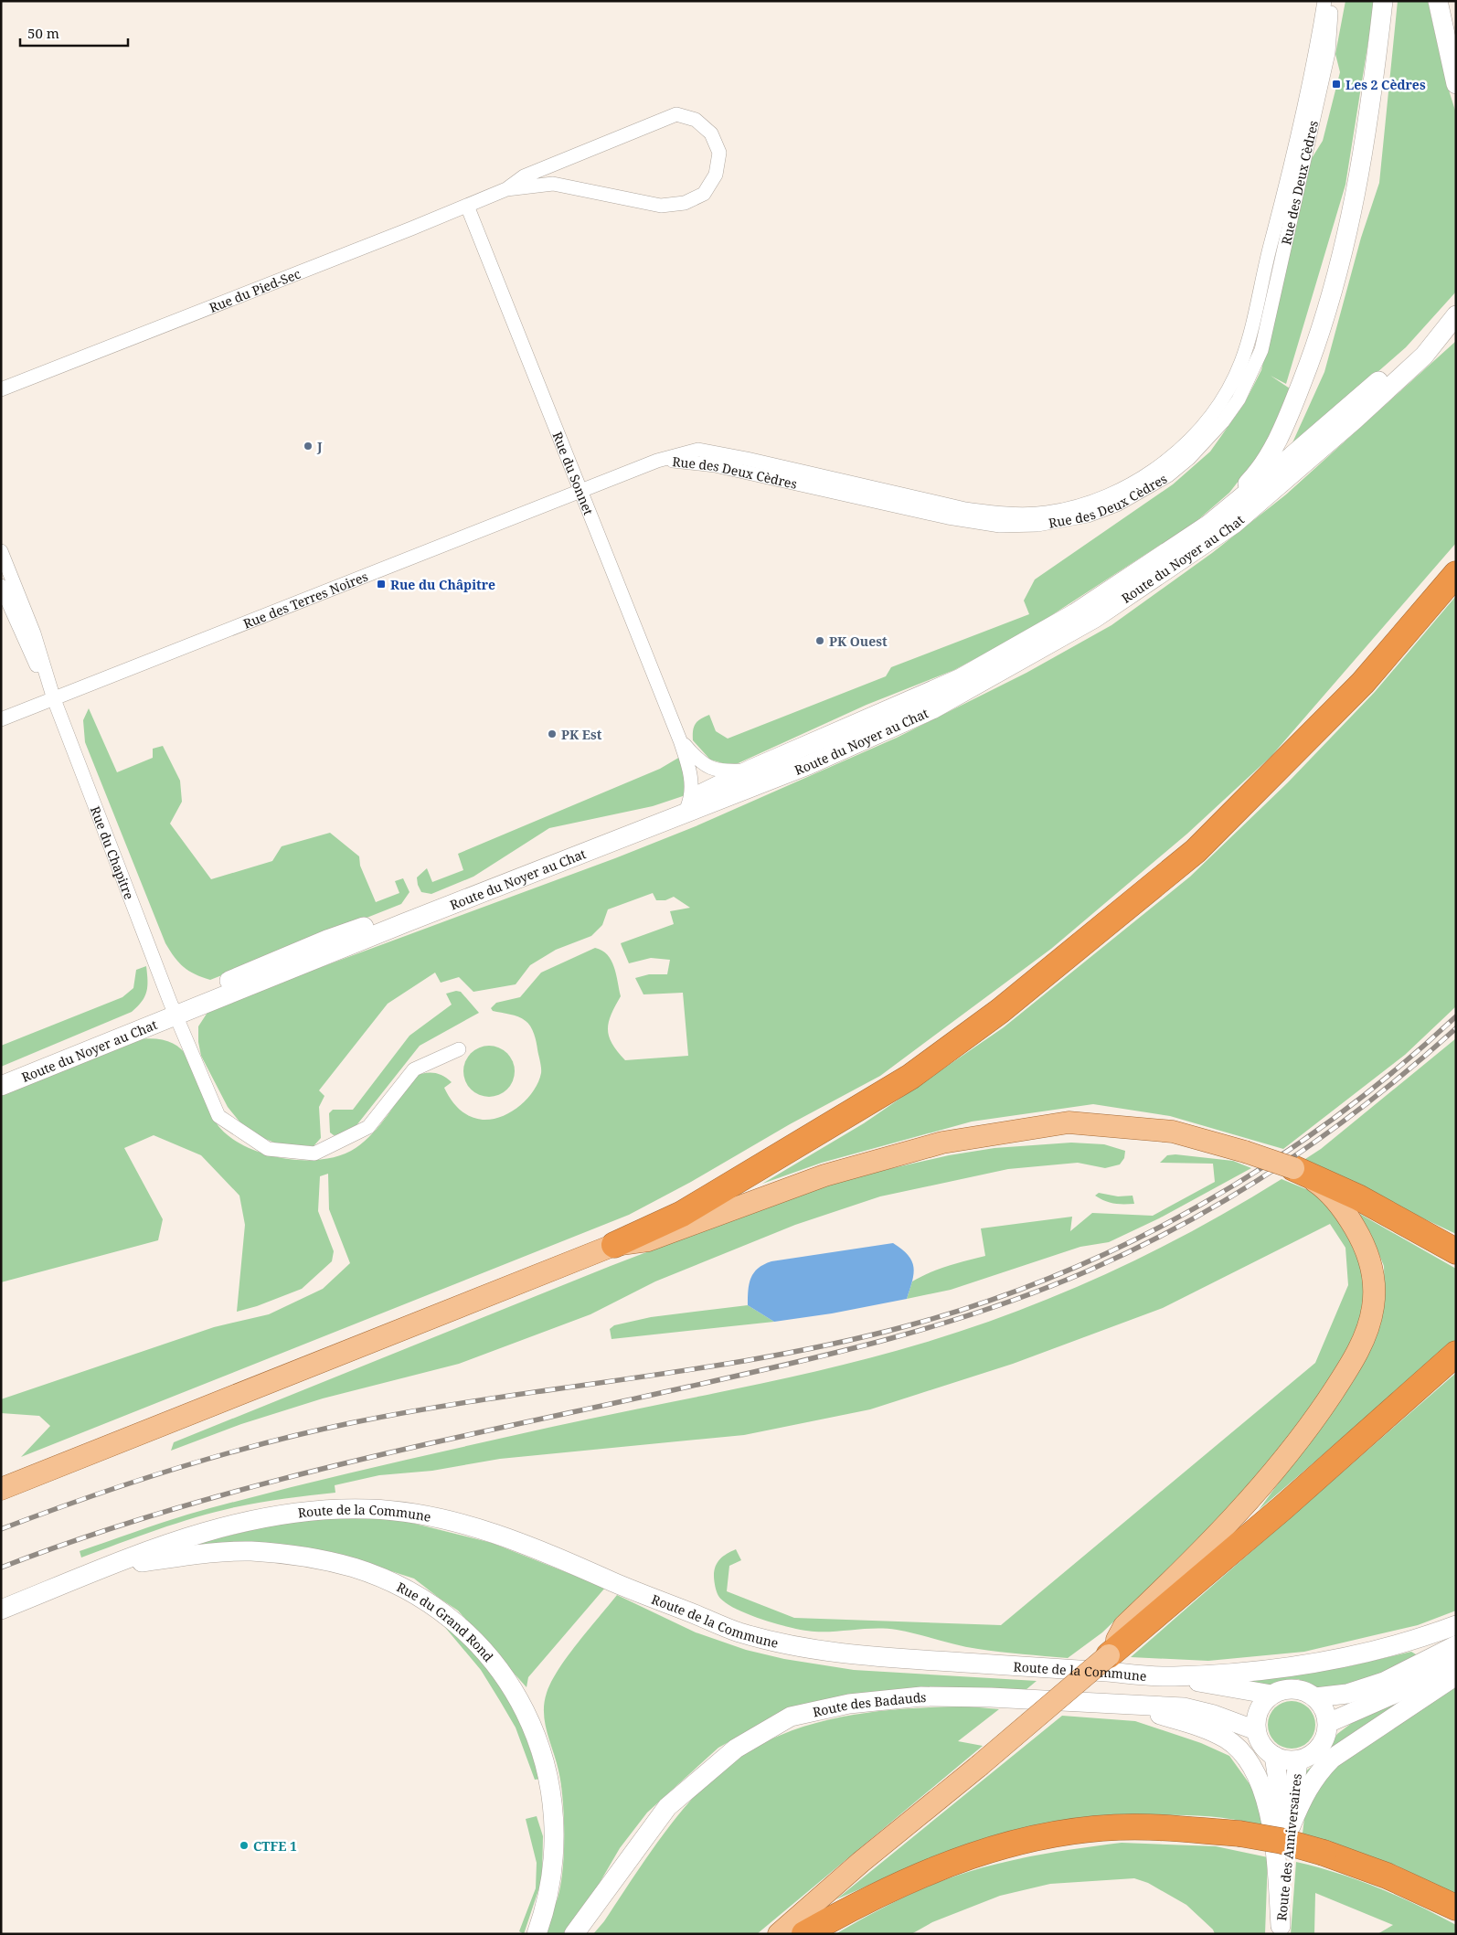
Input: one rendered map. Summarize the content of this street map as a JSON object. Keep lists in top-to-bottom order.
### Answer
{
  "streets": {
    "main road": [
      "Route du Noyer au Chat",
      "Route de la Commune",
      "Rue du Grand Rond",
      "Route des Badauds",
      "Route des Anniversaires"
    ],
    "street": [
      "Rue des Deux Cèdres",
      "Rue du Pied-Sec",
      "Rue du Sonnet",
      "Rue des Terres Noires",
      "Rue du Chapitre"
    ]
  },
  "crossings": [
    ["Rue des Deux Cèdres", "Rue des Terres Noires"],
    ["Rue du Pied-Sec", "Rue du Sonnet"],
    ["Rue du Sonnet", "Route du Noyer au Chat"],
    ["Rue du Sonnet", "Rue des Terres Noires"],
    ["Route du Noyer au Chat", "Rue du Chapitre"],
    ["Rue des Terres Noires", "Rue du Chapitre"],
    ["Route de la Commune", "Rue du Grand Rond"],
    ["Route des Badauds", "Route des Anniversaires"]
  ],
  "places": {
    "transit": ["Les 2 Cèdres", "Rue du Châpitre"],
    "other": [
      "J",
      "PK Ouest",
      "PK Est",
      "CTFE 1"
    ]
  },
  "scale_bar": "50 m"
}
